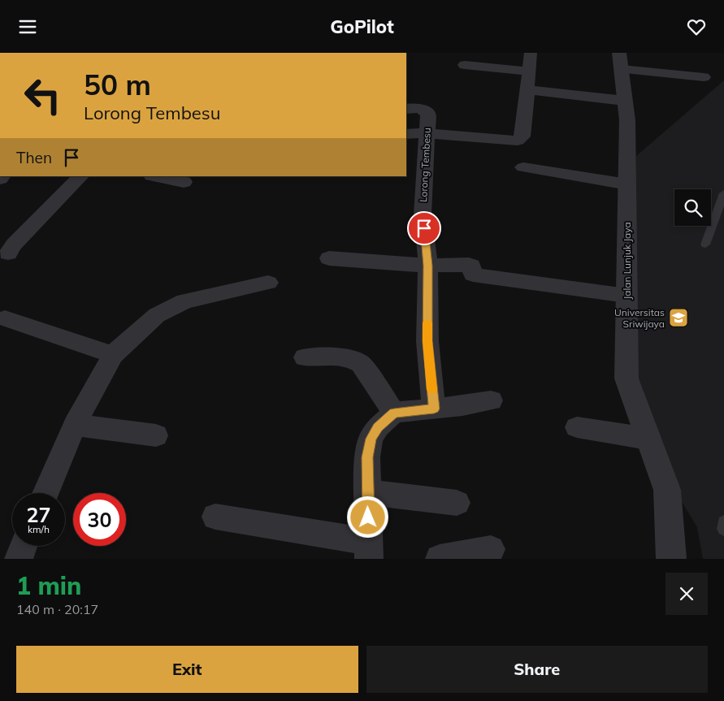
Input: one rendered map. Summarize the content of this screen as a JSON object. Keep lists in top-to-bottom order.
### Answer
{
  "streets": {
    "street": ["Lorong Tembesu", "Jalan Lunjuk Jaya"]
  },
  "places": {
    "school or university": ["Universitas Sriwijaya"]
  },
  "page": {
    "header": "GoPilot",
    "turn": ["50 m", "Lorong Tembesu"],
    "then": "Then",
    "speed": "27 km/h",
    "limit": "30",
    "heading": ["1 min", "140 m · 20:17"],
    "buttons": ["Exit", "Share"]
  }
}
